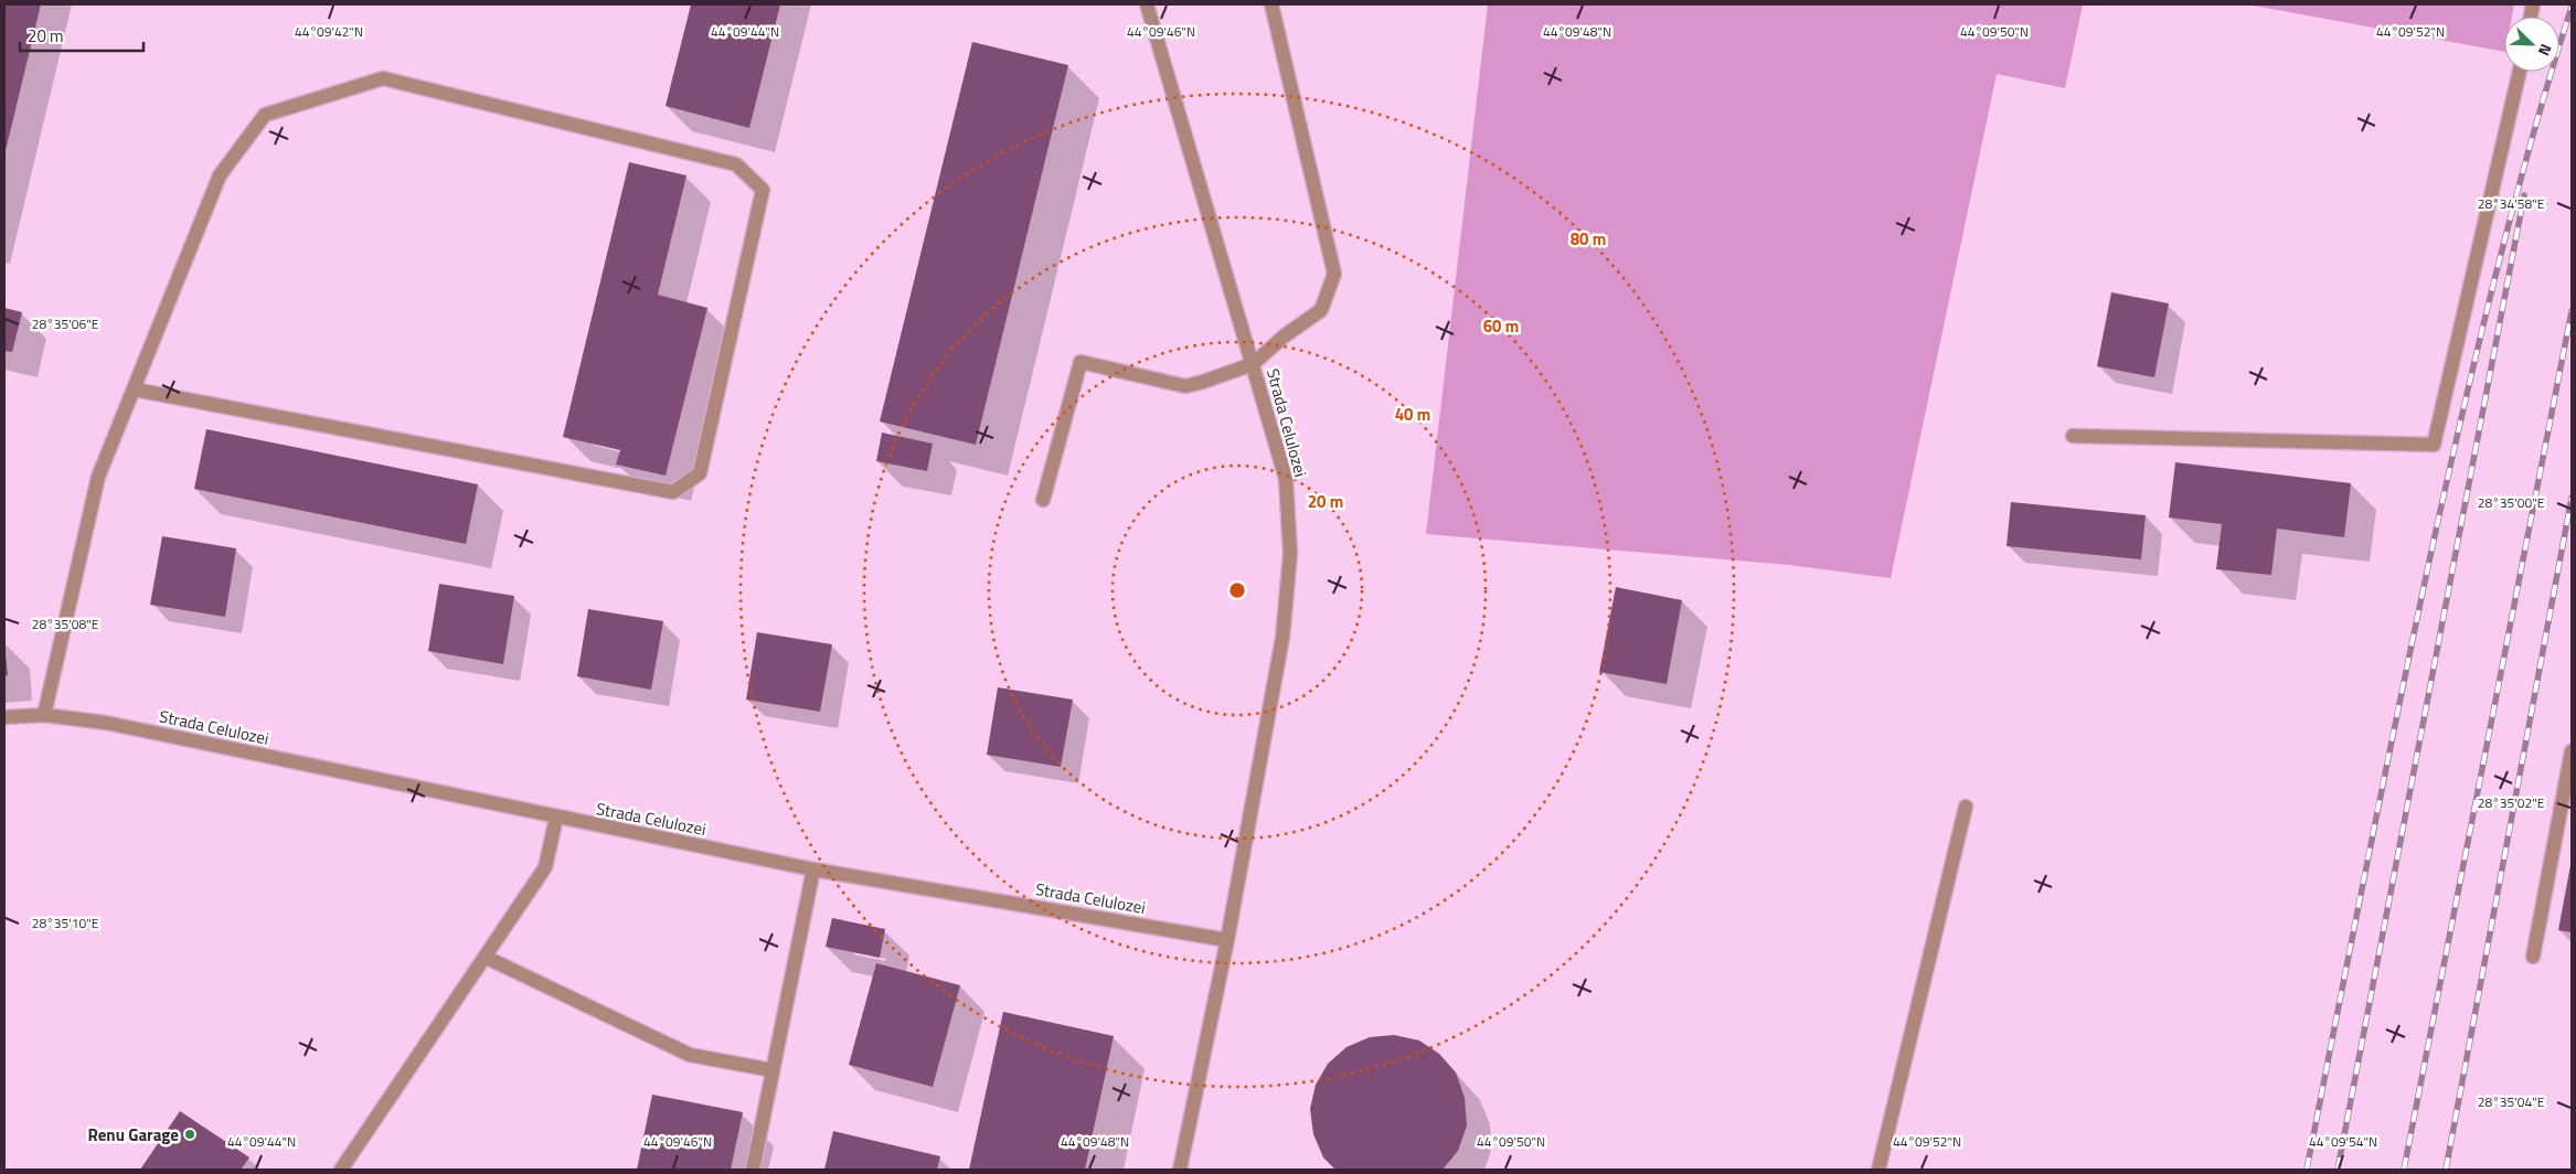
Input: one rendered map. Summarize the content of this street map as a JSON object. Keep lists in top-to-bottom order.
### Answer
{
  "streets": {
    "lane": ["Strada Celulozei"]
  },
  "places": ["Renu Garage"],
  "scale_bar": "20 m",
  "north": "bottom right",
  "coordinates": [
    "44°09'42\"N",
    "44°09'44\"N",
    "44°09'46\"N",
    "44°09'48\"N",
    "44°09'50\"N",
    "44°09'52\"N",
    "28°34'58\"E",
    "28°35'06\"E",
    "28°35'00\"E",
    "28°35'08\"E",
    "28°35'02\"E",
    "28°35'10\"E",
    "28°35'04\"E",
    "44°09'54\"N"
  ],
  "rings": [
    "80 m",
    "60 m",
    "40 m",
    "20 m"
  ]
}
